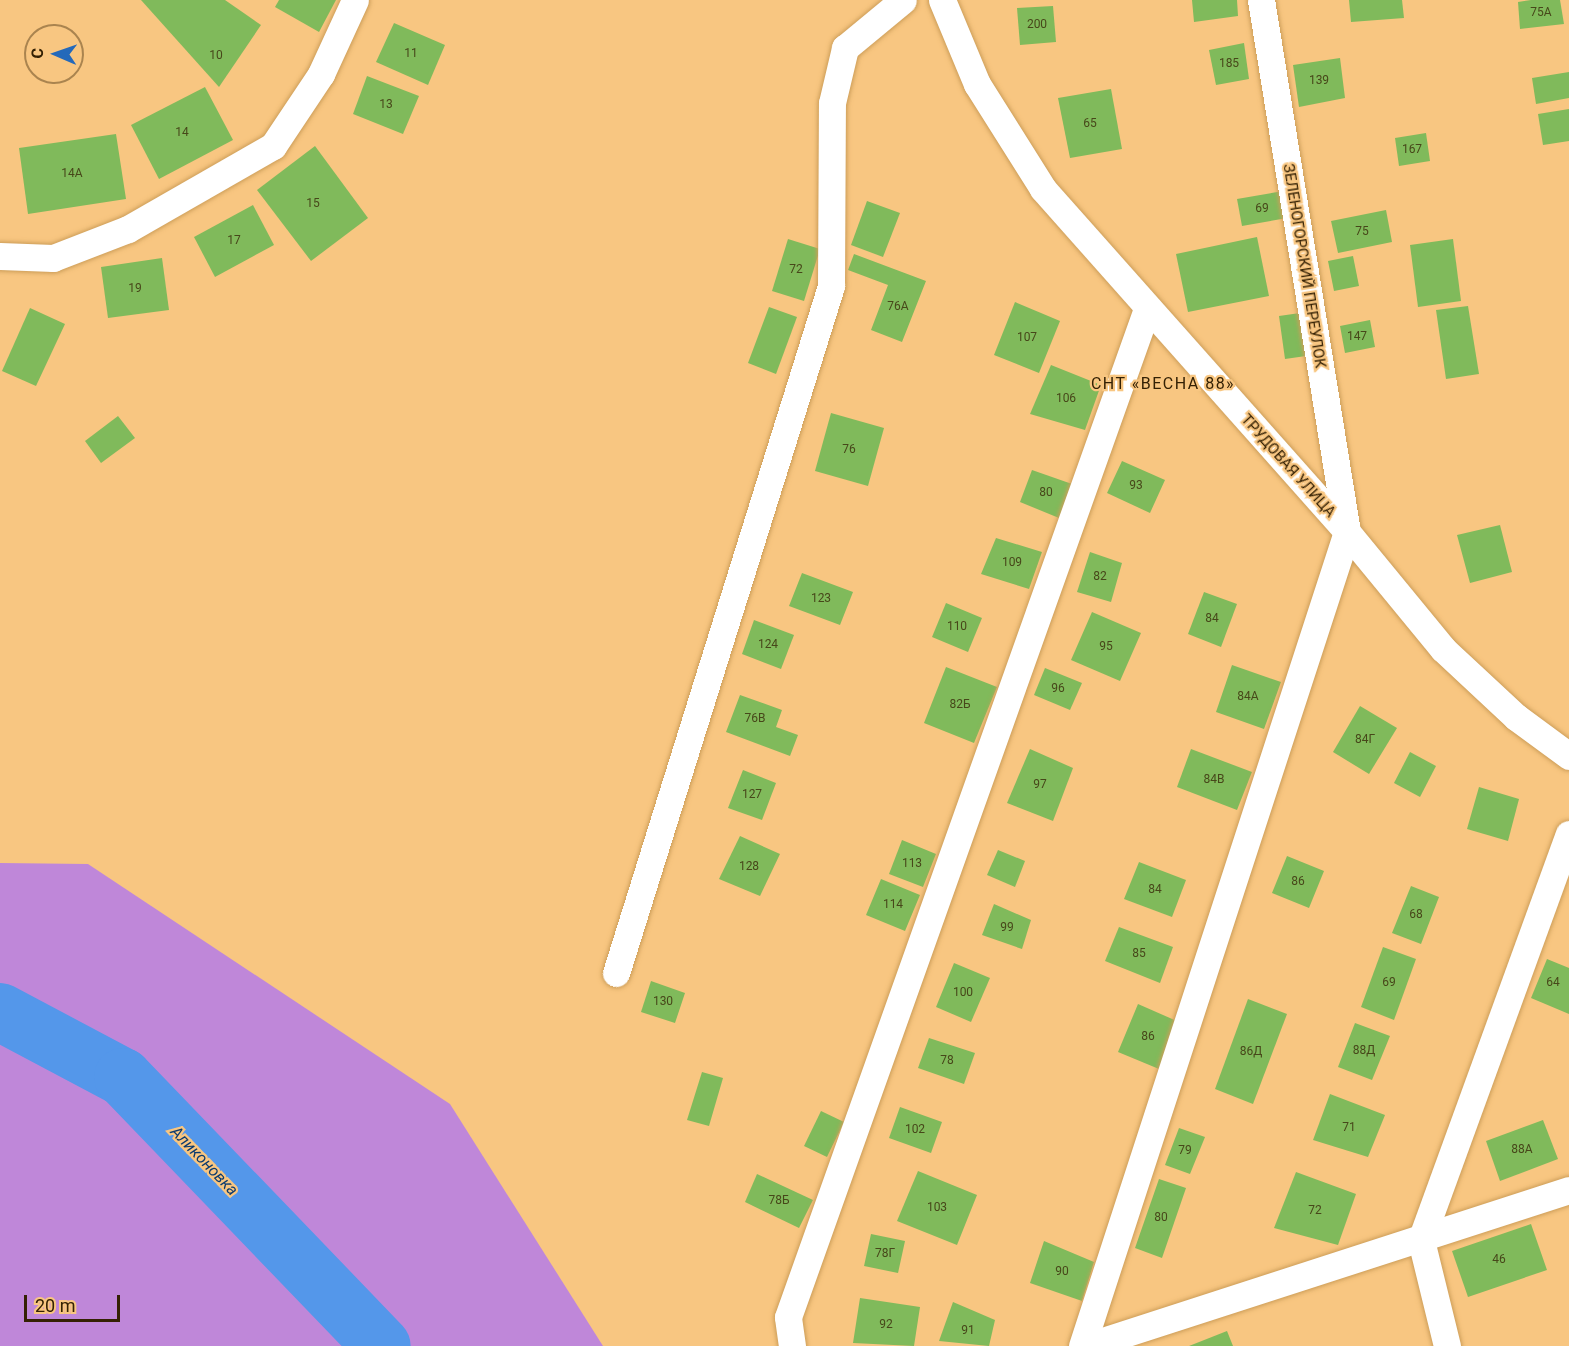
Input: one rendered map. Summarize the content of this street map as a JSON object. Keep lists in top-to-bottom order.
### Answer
{
  "streets": {
    "street": ["ЗЕЛЕНОГОРСКИЙ ПЕРЕУЛОК", "ТРУДОВАЯ УЛИЦА"]
  },
  "crossings": [
    ["ЗЕЛЕНОГОРСКИЙ ПЕРЕУЛОК", "ТРУДОВАЯ УЛИЦА"]
  ],
  "districts": ["СНТ «ВЕСНА 88»"],
  "water": ["Аликоновка"],
  "house_numbers": [
    "75А",
    "200",
    "11",
    "10",
    "185",
    "139",
    "13",
    "65",
    "14",
    "167",
    "14А",
    "15",
    "69",
    "75",
    "17",
    "72",
    "19",
    "76А",
    "147",
    "107",
    "106",
    "76",
    "93",
    "80",
    "109",
    "82",
    "123",
    "84",
    "110",
    "124",
    "95",
    "96",
    "84А",
    "82Б",
    "76В",
    "84Г",
    "84В",
    "97",
    "127",
    "113",
    "128",
    "86",
    "84",
    "114",
    "68",
    "99",
    "85",
    "69",
    "64",
    "100",
    "130",
    "86",
    "88Д",
    "86Д",
    "78",
    "71",
    "102",
    "88А",
    "79",
    "78Б",
    "103",
    "72",
    "80",
    "78Г",
    "46",
    "90",
    "92",
    "91"
  ],
  "scale_bar": "20 m",
  "north": "left"
}
